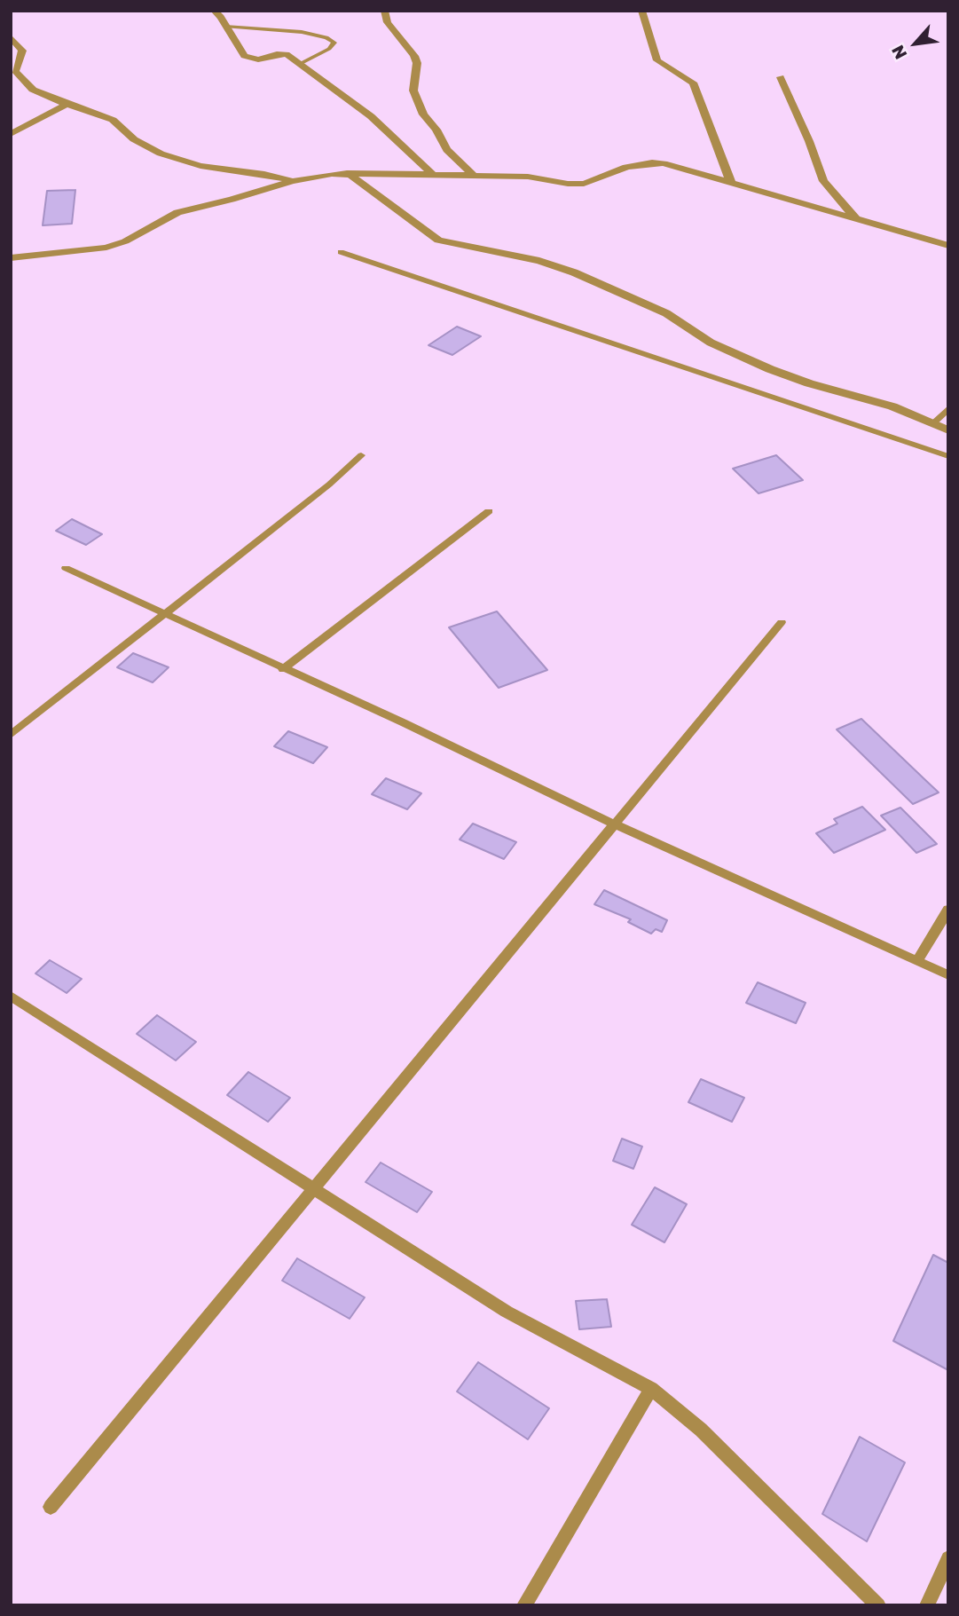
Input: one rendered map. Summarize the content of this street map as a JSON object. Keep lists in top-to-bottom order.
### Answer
{
  "north": "bottom left"
}
